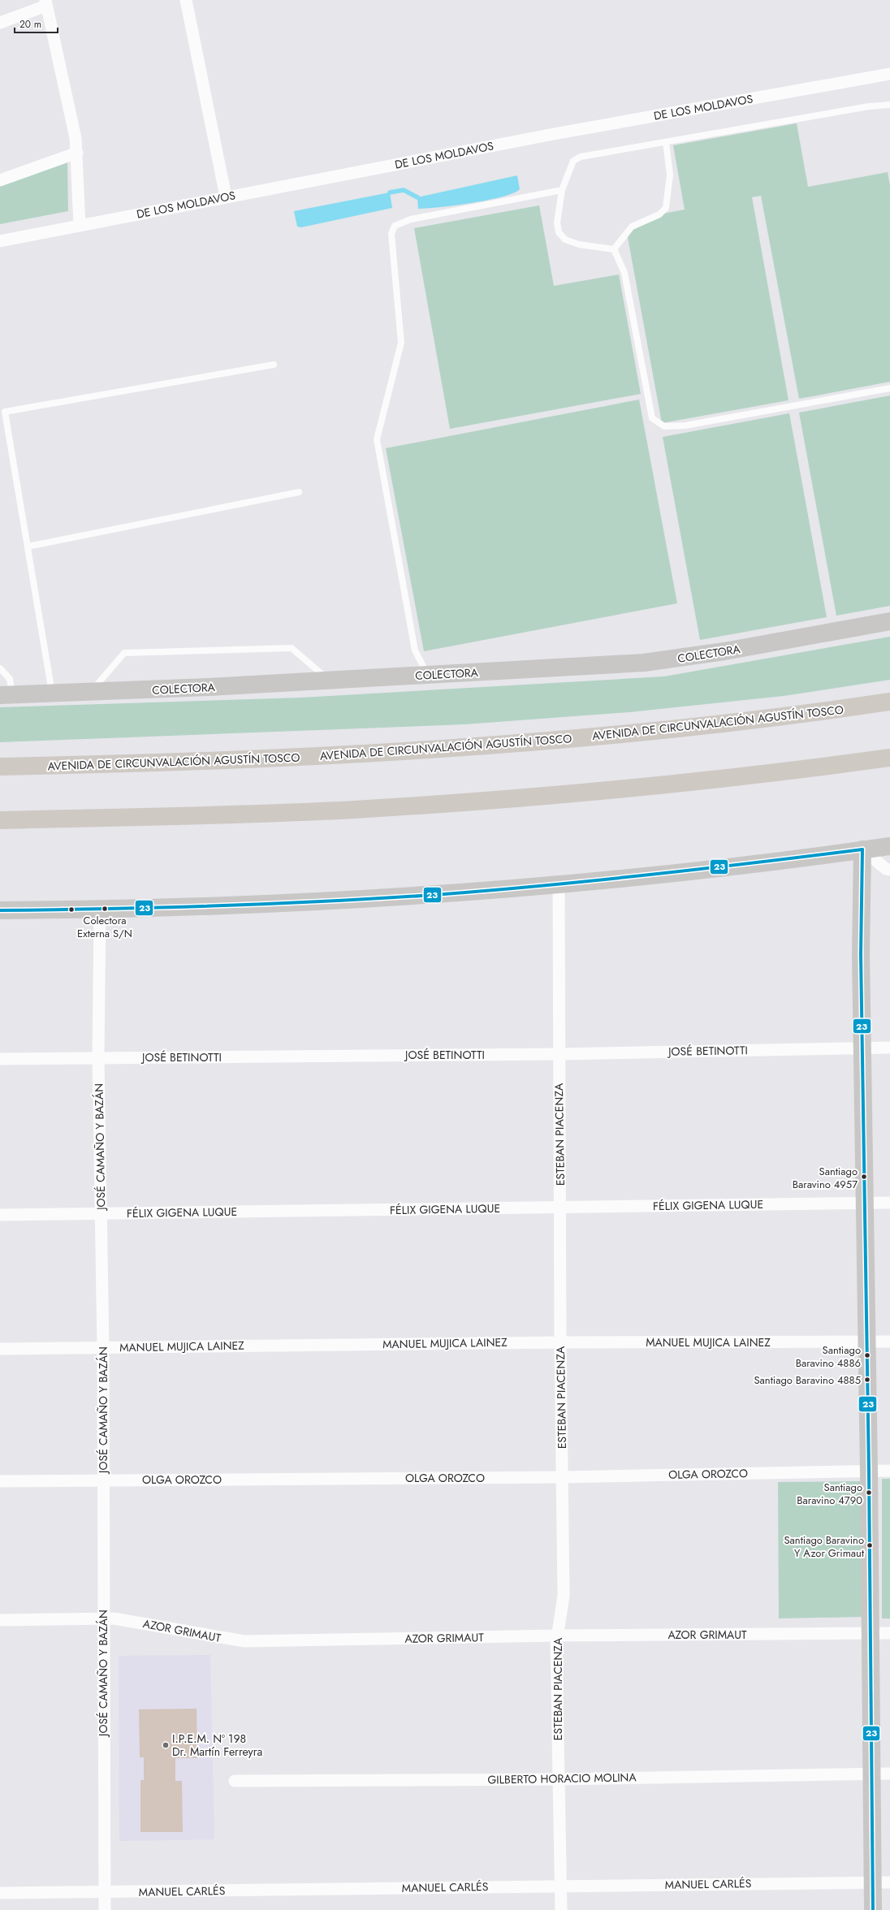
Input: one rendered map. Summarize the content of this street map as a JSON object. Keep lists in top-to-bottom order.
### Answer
{
  "streets": {
    "highway": ["AVENIDA DE CIRCUNVALACIÓN AGUSTÍN TOSCO"],
    "main road": ["COLECTORA"],
    "street": [
      "DE LOS MOLDAVOS",
      "JOSÉ BETINOTTI",
      "ESTEBAN PIACENZA",
      "JOSÉ CAMAÑO Y BAZÁN",
      "FÉLIX GIGENA LUQUE",
      "MANUEL MUJICA LAINEZ",
      "OLGA OROZCO",
      "AZOR GRIMAUT",
      "GILBERTO HORACIO MOLINA",
      "MANUEL CARLÉS"
    ]
  },
  "crossings": [
    ["JOSÉ BETINOTTI", "ESTEBAN PIACENZA"],
    ["JOSÉ BETINOTTI", "JOSÉ CAMAÑO Y BAZÁN"],
    ["ESTEBAN PIACENZA", "FÉLIX GIGENA LUQUE"],
    ["ESTEBAN PIACENZA", "MANUEL MUJICA LAINEZ"],
    ["ESTEBAN PIACENZA", "OLGA OROZCO"],
    ["ESTEBAN PIACENZA", "AZOR GRIMAUT"],
    ["ESTEBAN PIACENZA", "GILBERTO HORACIO MOLINA"],
    ["ESTEBAN PIACENZA", "MANUEL CARLÉS"],
    ["JOSÉ CAMAÑO Y BAZÁN", "FÉLIX GIGENA LUQUE"],
    ["JOSÉ CAMAÑO Y BAZÁN", "MANUEL MUJICA LAINEZ"],
    ["JOSÉ CAMAÑO Y BAZÁN", "OLGA OROZCO"],
    ["JOSÉ CAMAÑO Y BAZÁN", "AZOR GRIMAUT"],
    ["JOSÉ CAMAÑO Y BAZÁN", "MANUEL CARLÉS"]
  ],
  "places": [
    "Colectora Externa S/N",
    "Santiago Baravino 4957",
    "Santiago Baravino 4886",
    "Santiago Baravino 4885",
    "Santiago Baravino 4790",
    "Santiago Baravino Y Azor Grimaut",
    "I.P.E.M. Nº 198 Dr. Martín Ferreyra"
  ],
  "lines": ["transit line 23"],
  "scale_bar": "20 m"
}
